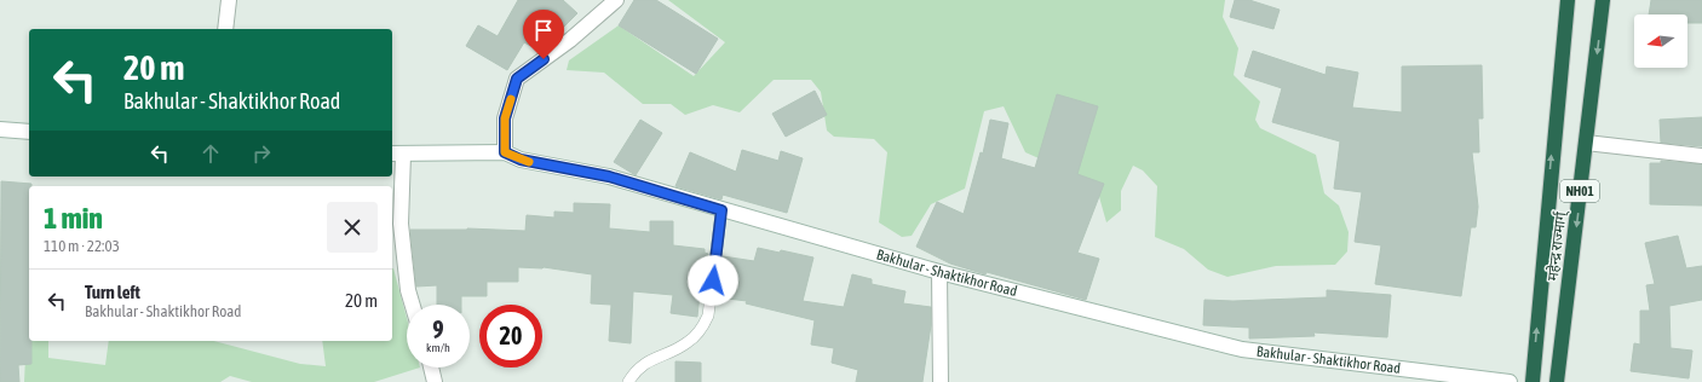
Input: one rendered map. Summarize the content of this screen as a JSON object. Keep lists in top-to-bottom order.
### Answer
{
  "streets": {
    "highway": ["NH01", "महेन्द्र राज्मार्ग्"],
    "street": ["Bakhular - Shaktikhor Road"]
  },
  "north": "left",
  "page": {
    "turn": ["20 m", "Bakhular - Shaktikhor Road"],
    "heading": ["1 min", "110 m · 22:03"],
    "list": [
      {
        "name": "Turn left",
        "note": "Bakhular - Shaktikhor Road",
        "value": "20 m"
      }
    ],
    "speed": "9 km/h",
    "limit": "20"
  }
}
